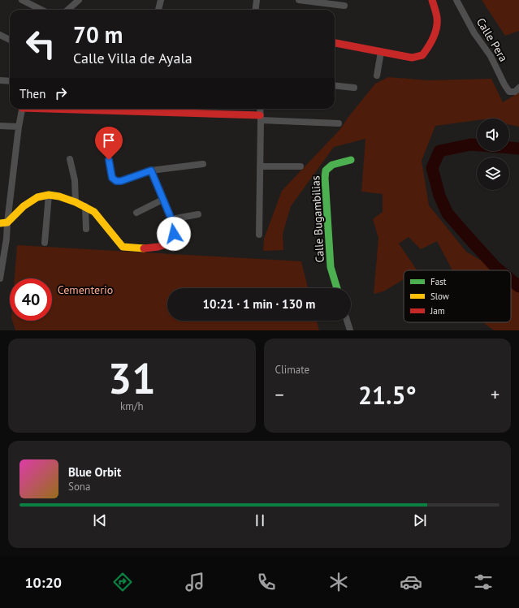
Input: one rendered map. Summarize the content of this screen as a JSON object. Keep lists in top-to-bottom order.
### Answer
{
  "streets": {
    "street": ["Calle Pera", "Calle Bugambilias"]
  },
  "parks": ["Cementerio"],
  "legend": ["Fast", "Slow", "Jam"],
  "page": {
    "turn": ["70 m", "Calle Villa de Ayala"],
    "then": "Then",
    "limit": "40",
    "trip": "10:21 · 1 min · 130 m",
    "tile": [
      ["31", "km/h"],
      "Climate"
    ],
    "heat": ["−", "21.5°", "+"],
    "song": ["Blue Orbit", "Sona"],
    "tabs": "10:20"
  }
}
